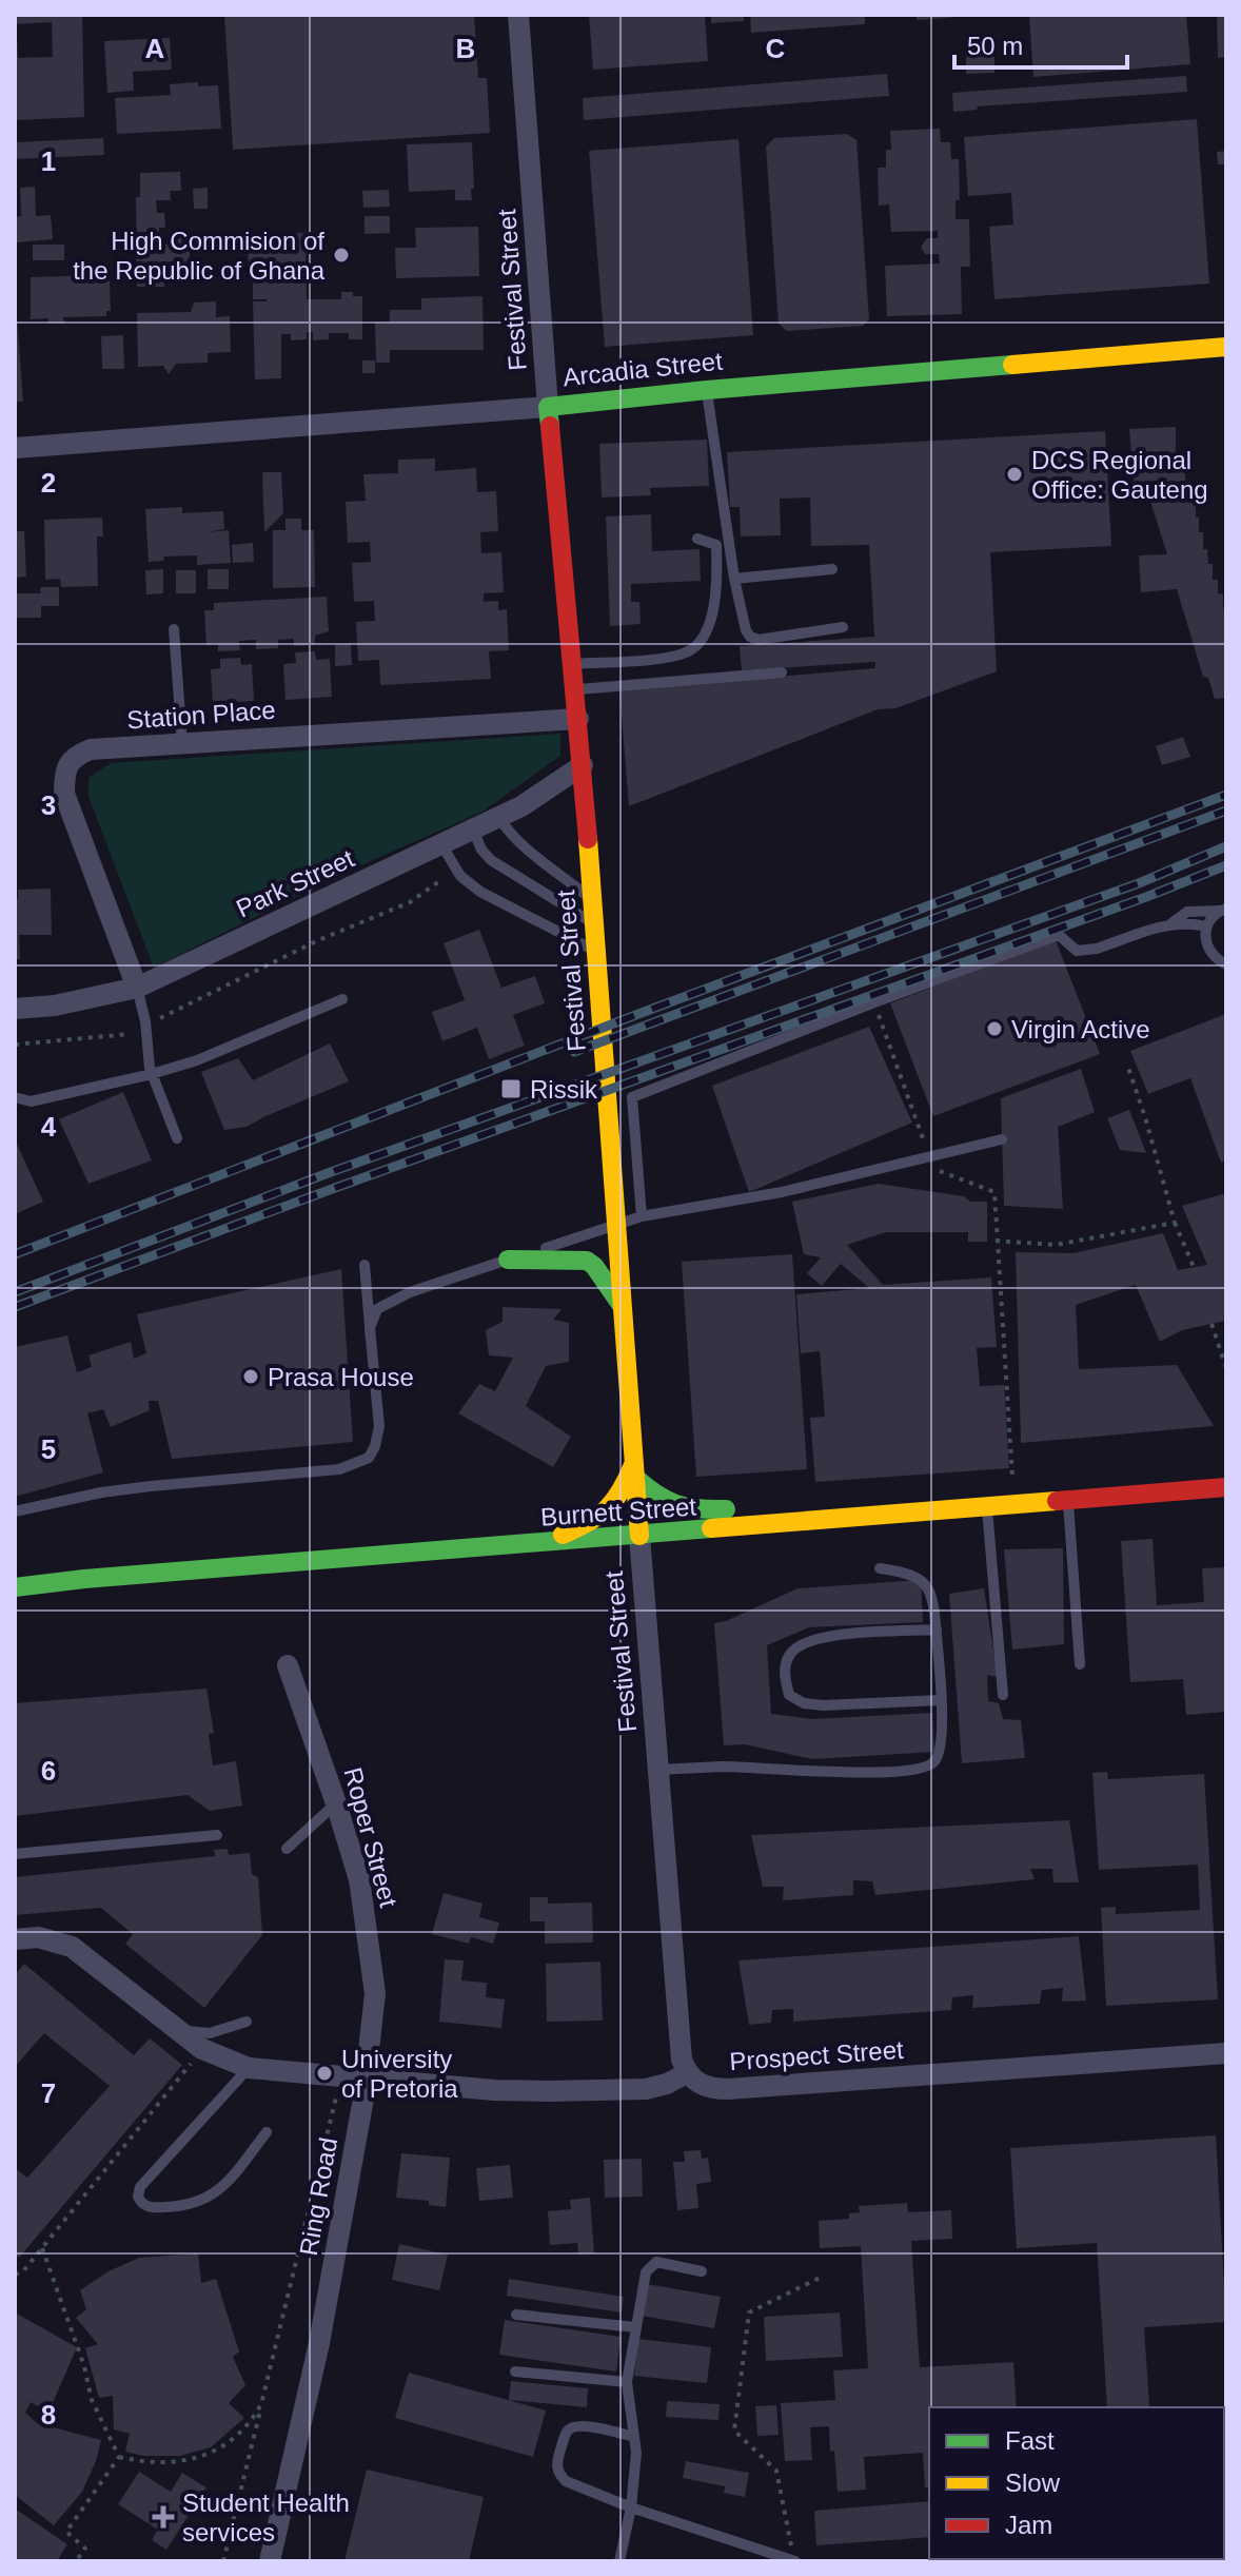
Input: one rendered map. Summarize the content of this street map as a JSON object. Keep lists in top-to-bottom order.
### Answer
{
  "streets": {
    "street": [
      "Festival Street",
      "Arcadia Street",
      "Station Place",
      "Park Street",
      "Burnett Street",
      "Roper Street",
      "Prospect Street",
      "Ring Road"
    ]
  },
  "crossings": [
    ["Festival Street", "Arcadia Street"],
    ["Festival Street", "Station Place"],
    ["Festival Street", "Park Street"],
    ["Festival Street", "Burnett Street"],
    ["Festival Street", "Prospect Street"],
    ["Station Place", "Park Street"],
    ["Roper Street", "Ring Road"]
  ],
  "places": {
    "other": [
      "High Commision of the Republic of Ghana",
      "DCS Regional Office: Gauteng",
      "Virgin Active",
      "Prasa House",
      "University of Pretoria"
    ],
    "transit": ["Rissik"],
    "health": ["Student Health services"]
  },
  "legend": ["Fast", "Slow", "Jam"],
  "scale_bar": "50 m",
  "grid": {
    "columns": ["A", "B", "C"],
    "rows": [
      "1",
      "2",
      "3",
      "4",
      "5",
      "6",
      "7",
      "8"
    ]
  }
}
